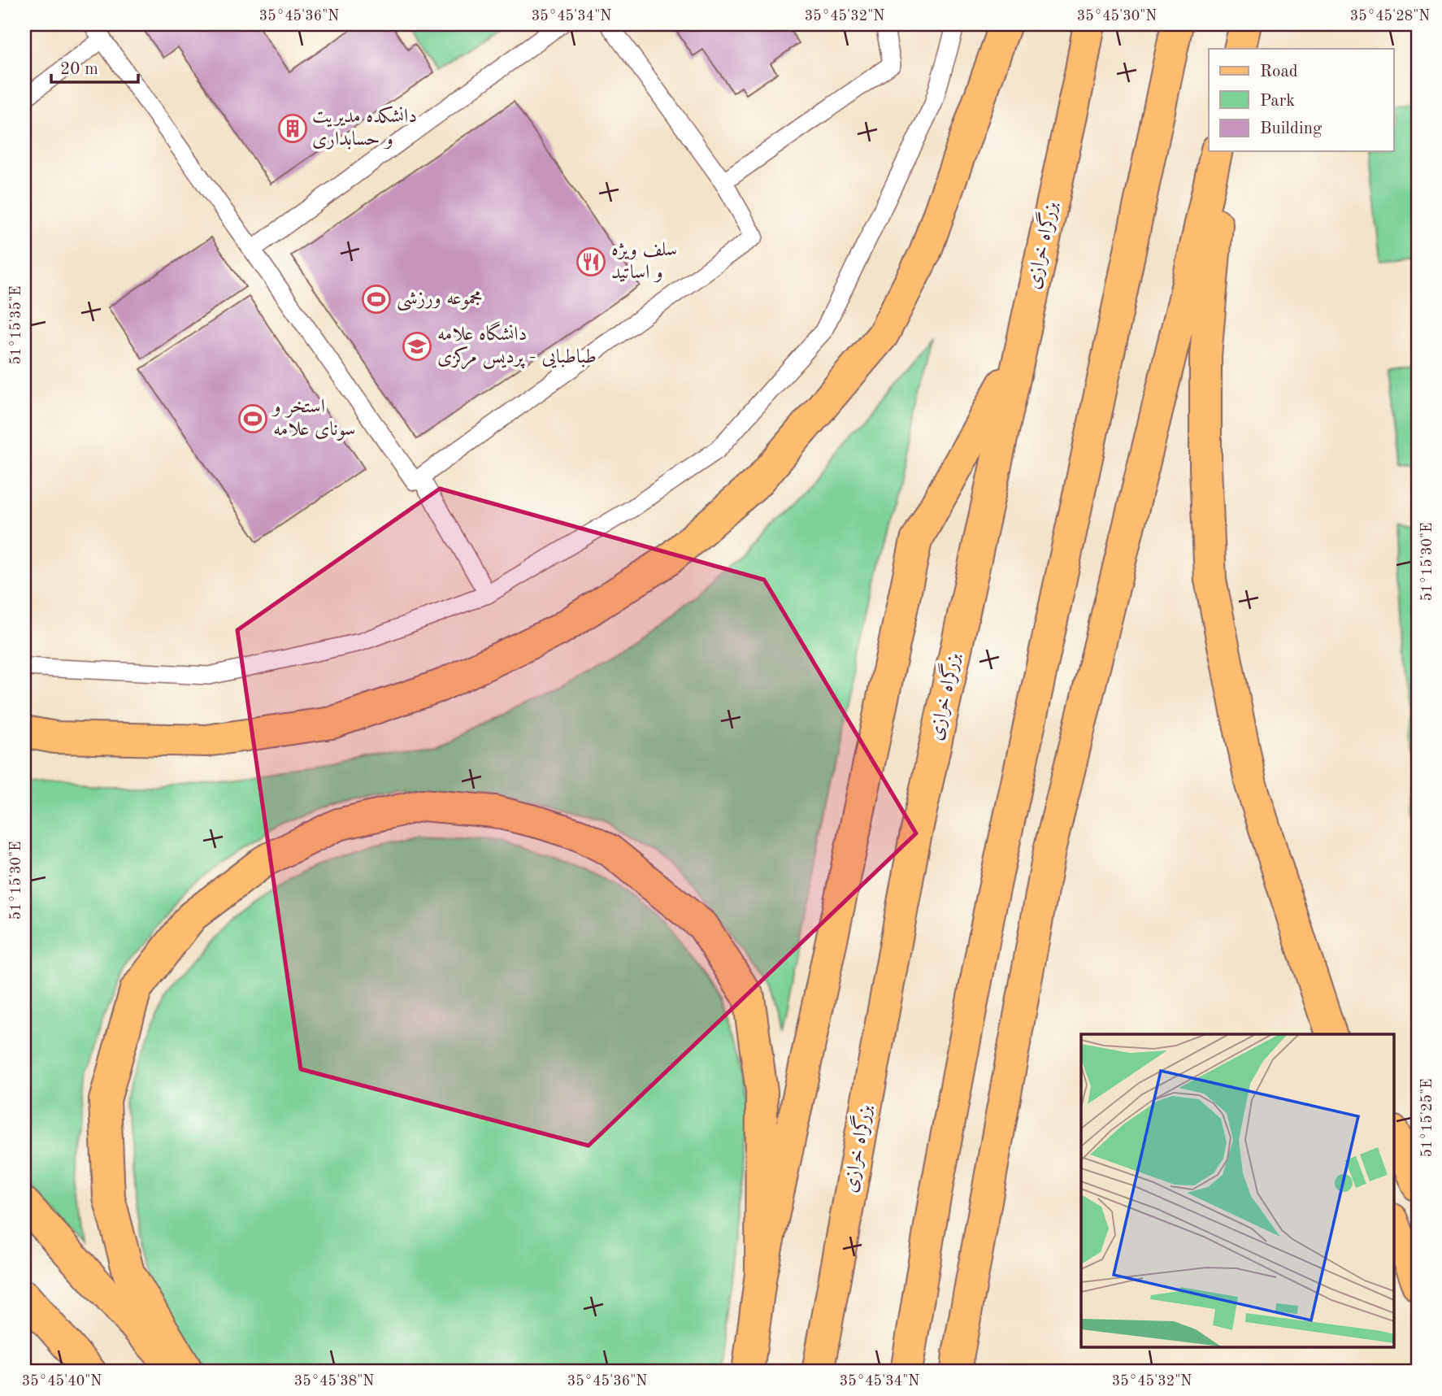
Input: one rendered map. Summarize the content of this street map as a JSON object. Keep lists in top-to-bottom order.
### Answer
{
  "streets": {
    "main road": ["بزرگراه خرازی"]
  },
  "places": {
    "building": ["دانشکده مدیریت و حسابداری"],
    "restaurant": ["سلف ویژه و اساتید"],
    "sports": ["مجموعه ورزشی", "استخر و سونای علامه"],
    "school or university": ["دانشگاه علامه طباطبایی - پردیس مرکزی"]
  },
  "legend": ["Road", "Park", "Building"],
  "scale_bar": "20 m",
  "coordinates": [
    "35°45'36\"N",
    "35°45'34\"N",
    "35°45'32\"N",
    "35°45'30\"N",
    "35°45'28\"N",
    "51°15'35\"E",
    "51°15'30\"E",
    "51°15'25\"E",
    "35°45'40\"N",
    "35°45'38\"N"
  ]
}
